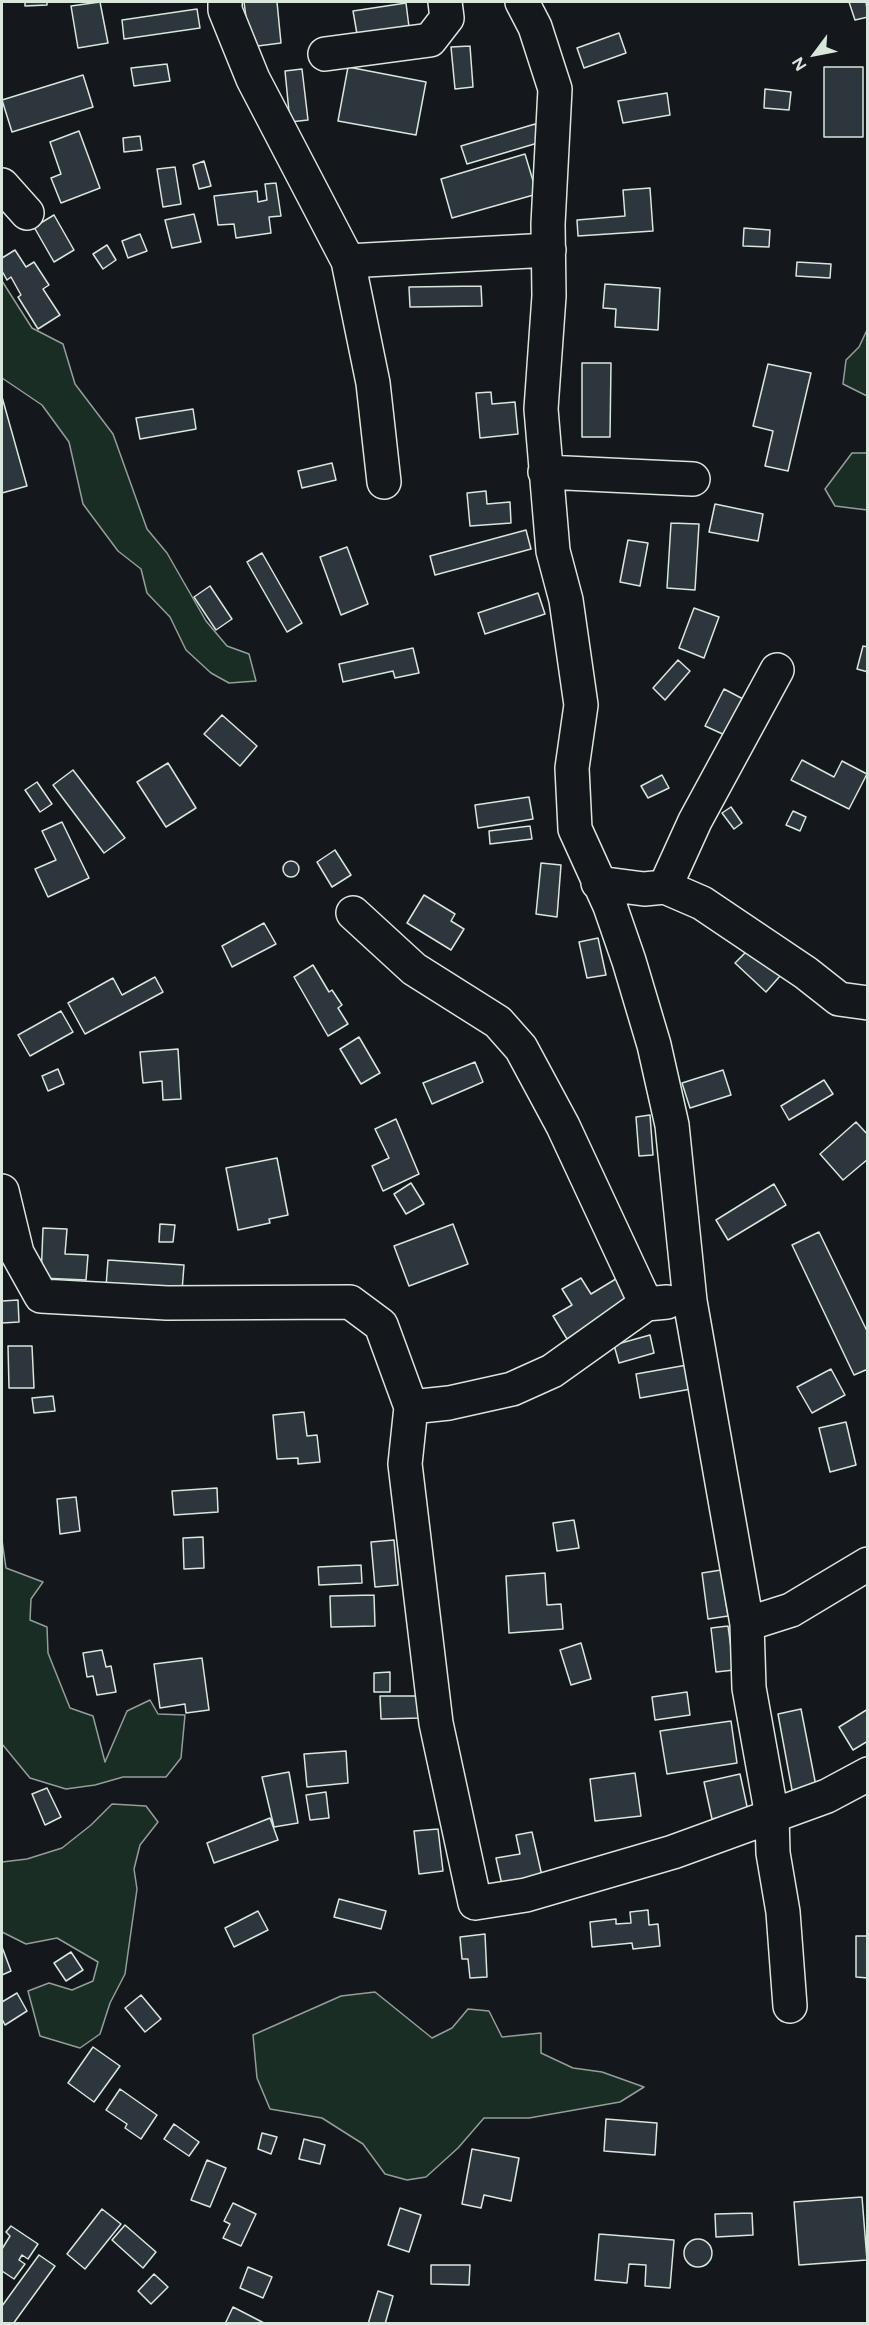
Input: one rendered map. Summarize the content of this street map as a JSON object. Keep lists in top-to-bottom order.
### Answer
{
  "north": "bottom left"
}
